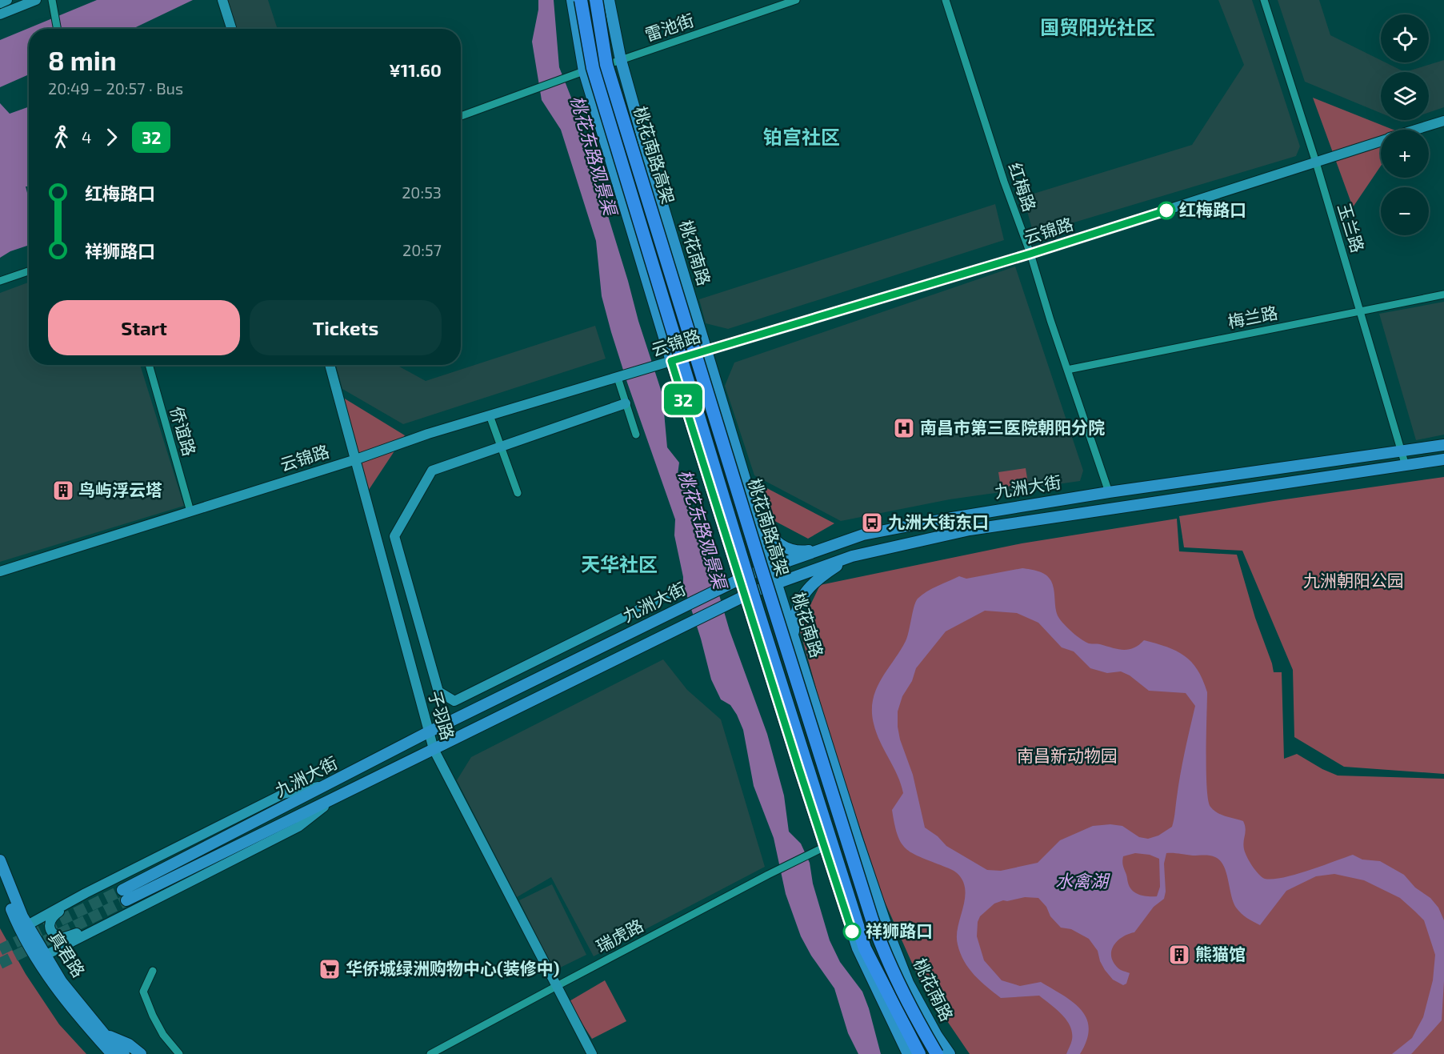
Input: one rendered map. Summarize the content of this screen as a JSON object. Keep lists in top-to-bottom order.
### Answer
{
  "streets": {
    "highway": ["桃花南路高架"],
    "main road": ["桃花南路", "九洲大街", "真君路"],
    "street": [
      "雷池街",
      "红梅路",
      "玉兰路",
      "云锦路",
      "梅兰路",
      "侨谊路",
      "子羽路",
      "瑞虎路"
    ]
  },
  "crossings": [
    ["雷池街", "桃花南路高架"],
    ["雷池街", "桃花南路"],
    ["红梅路", "云锦路"],
    ["红梅路", "梅兰路"],
    ["红梅路", "九洲大街"],
    ["玉兰路", "云锦路"],
    ["玉兰路", "梅兰路"],
    ["玉兰路", "九洲大街"],
    ["云锦路", "桃花南路"],
    ["云锦路", "侨谊路"],
    ["云锦路", "子羽路"],
    ["桃花南路", "九洲大街"],
    ["九洲大街", "子羽路"],
    ["子羽路", "瑞虎路"]
  ],
  "districts": ["国贸阳光社区", "铂宫社区", "天华社区"],
  "water": ["桃花东路观景渠", "水禽湖"],
  "parks": ["九洲朝阳公园", "南昌新动物园"],
  "places": {
    "other": ["红梅路口", "祥狮路口"],
    "hospital": ["南昌市第三医院朝阳分院"],
    "building": ["鸟屿浮云塔", "熊猫馆"],
    "bus stop": ["九洲大街东口"],
    "supermarket": ["华侨城绿洲购物中心(装修中)"]
  },
  "lines": ["bus line 32"],
  "page": {
    "on_map": "32",
    "map_buttons": ["+", "−"],
    "heading": ["8 min", "20:49 – 20:57 · Bus", "¥11.60"],
    "legs": ["4", "32"],
    "list": [
      {
        "name": "红梅路口",
        "value": "20:53"
      },
      {
        "name": "祥狮路口",
        "value": "20:57"
      }
    ],
    "buttons": ["Start", "Tickets"]
  }
}
